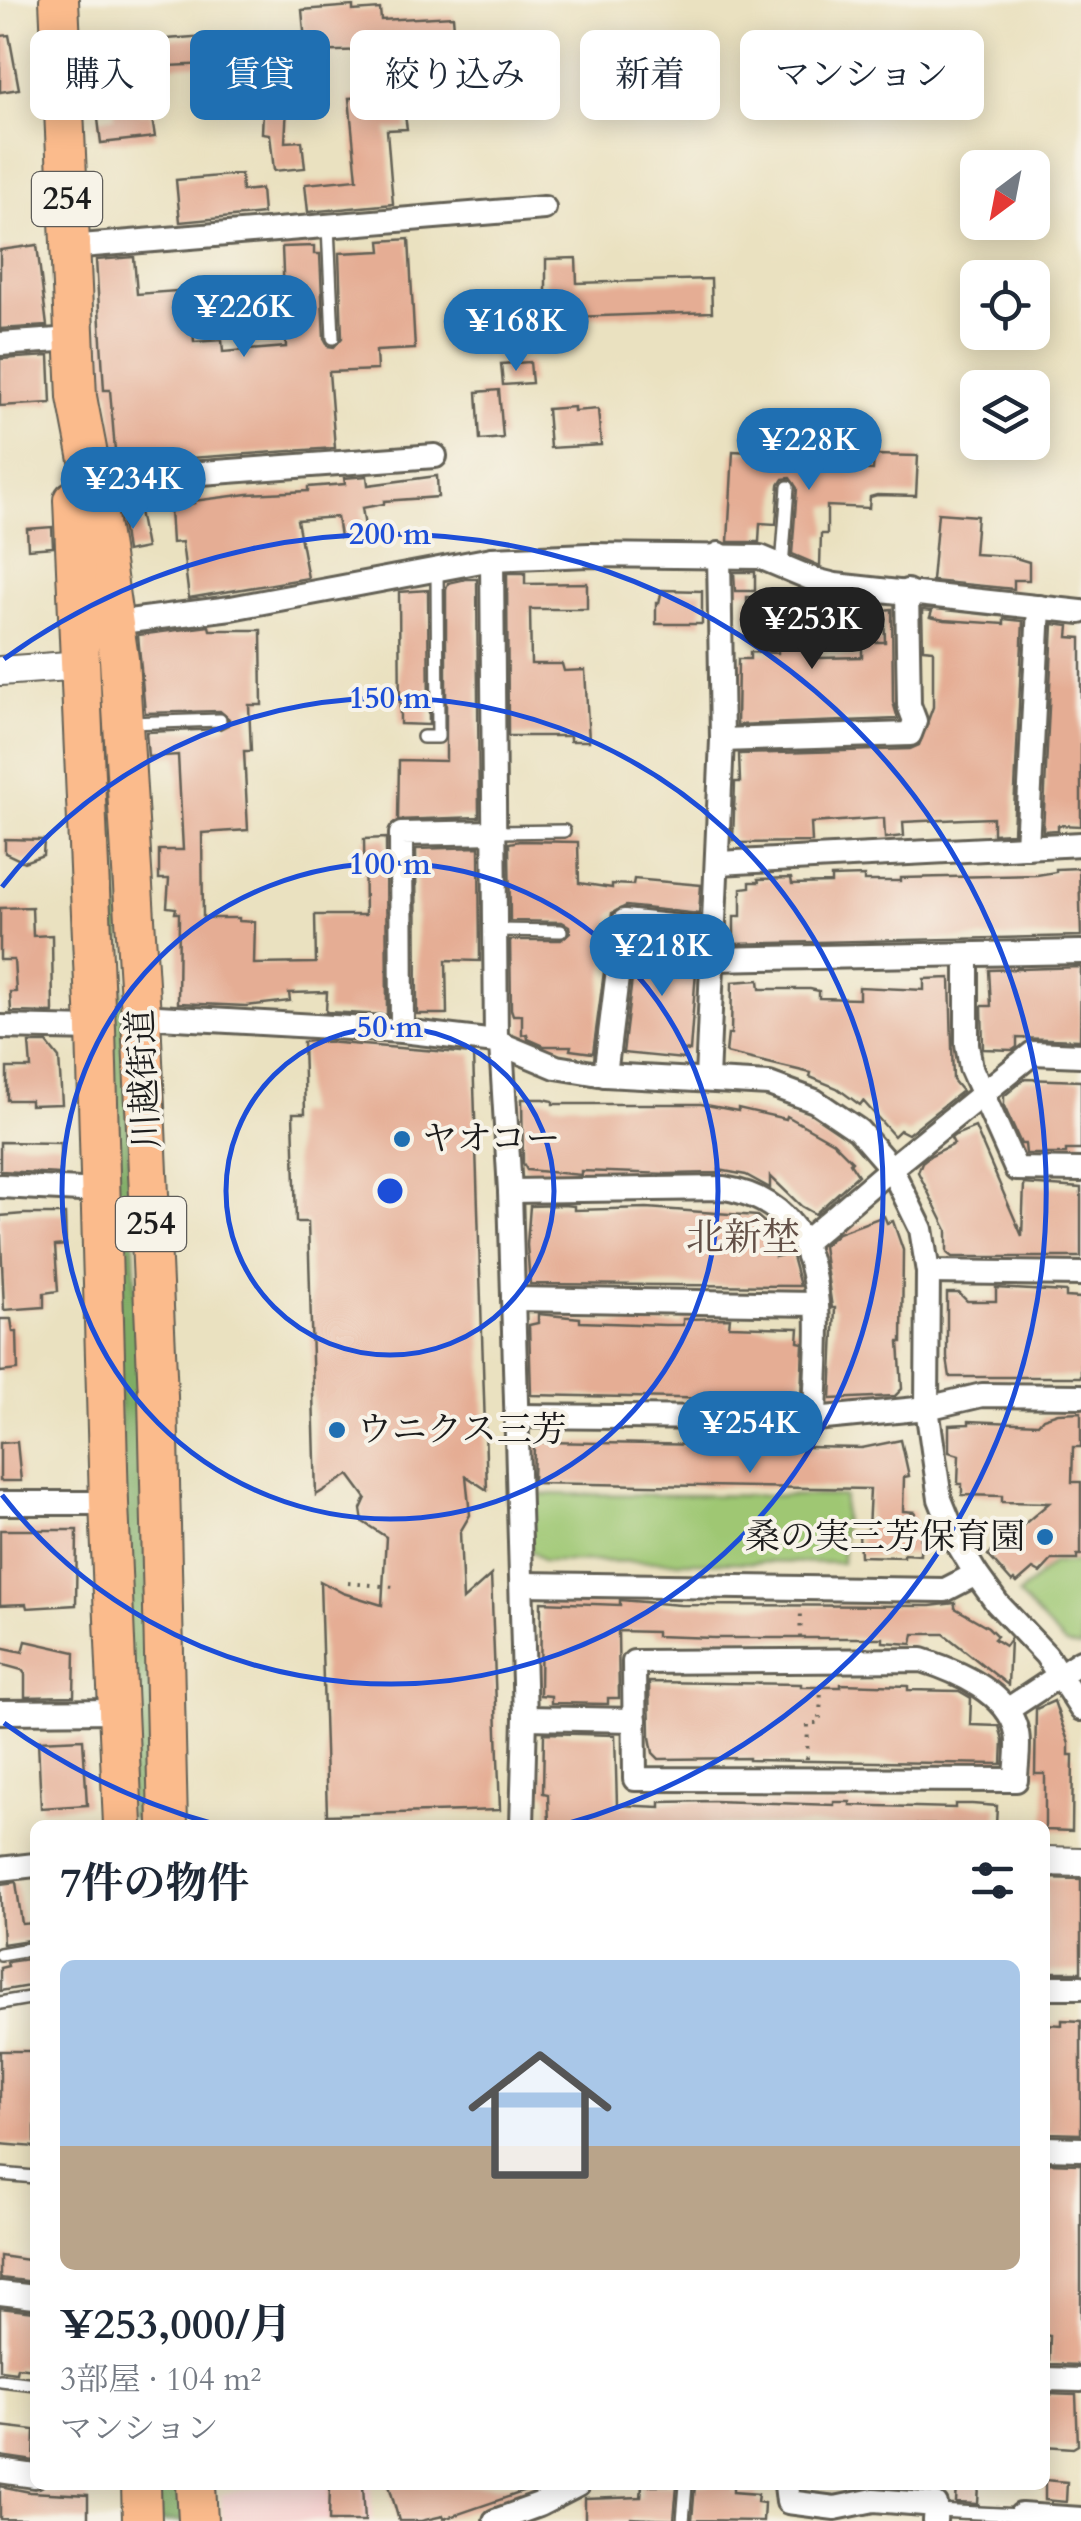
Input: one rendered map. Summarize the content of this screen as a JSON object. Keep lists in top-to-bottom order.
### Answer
{
  "streets": {
    "highway": ["254", "川越街道"]
  },
  "districts": ["北新埜"],
  "places": ["ヤオコー", "ウニクス三芳", "桑の実三芳保育園"],
  "north": "bottom left",
  "page": {
    "chip": [
      "購入",
      "賃貸",
      "絞り込み",
      "新着",
      "マンション"
    ],
    "price": [
      "¥226K",
      "¥168K",
      "¥228K",
      "¥234K",
      "¥253K",
      "¥218K",
      "¥254K"
    ],
    "heading": "7件の物件",
    "list": [
      {
        "name": "¥253,000/月",
        "note": "3部屋 · 104 m² · マンション"
      }
    ]
  },
  "rings": [
    "200 m",
    "150 m",
    "100 m",
    "50 m"
  ]
}
